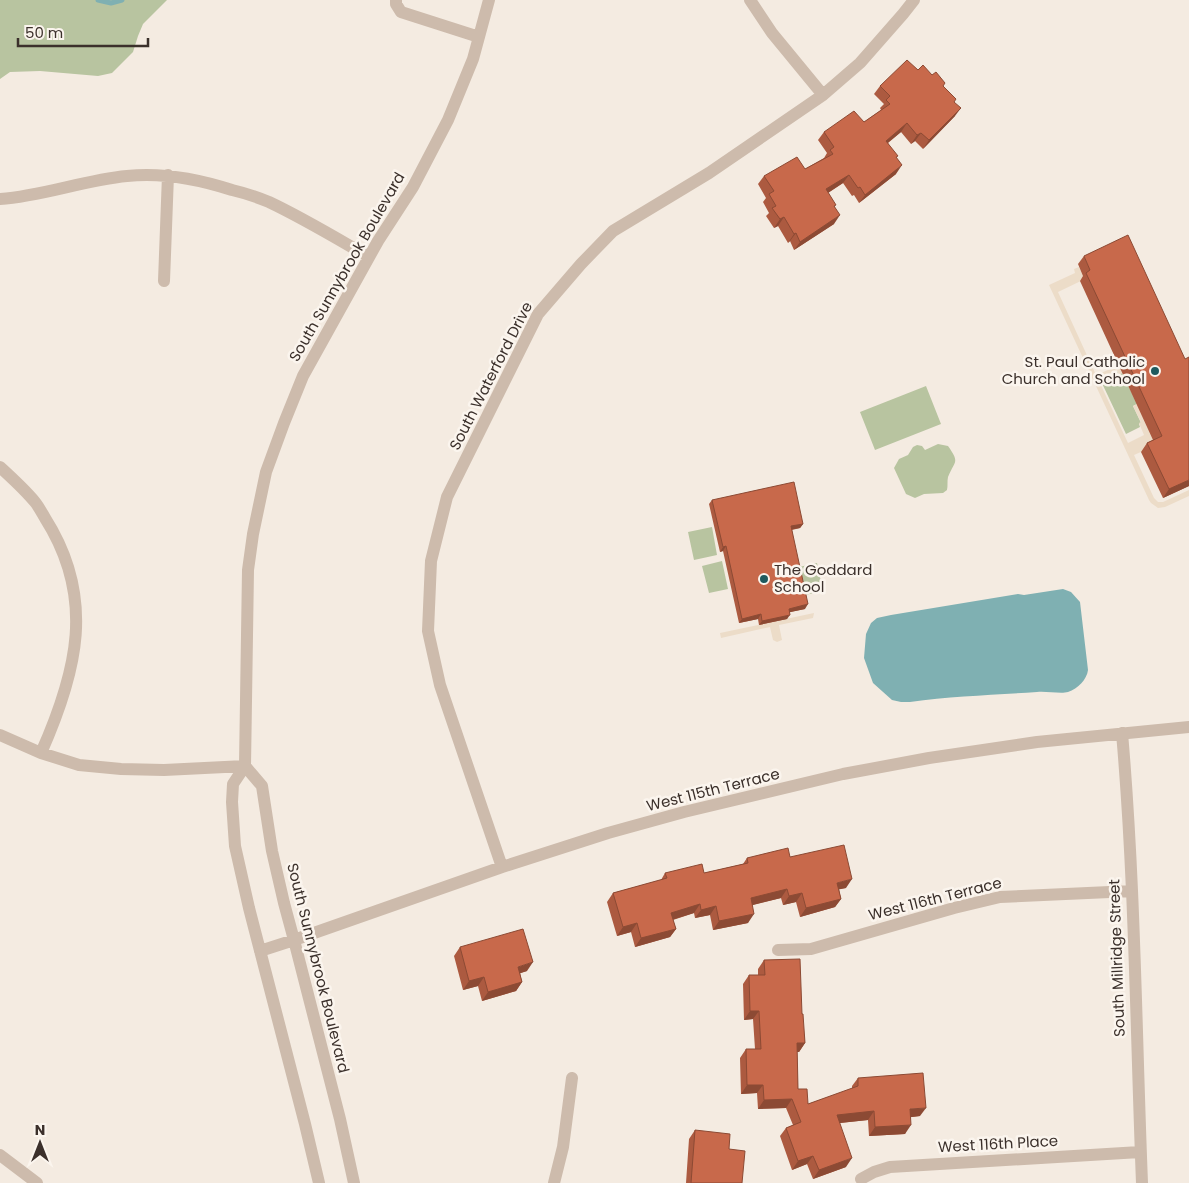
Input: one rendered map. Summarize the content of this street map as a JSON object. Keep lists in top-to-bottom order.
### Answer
{
  "streets": {
    "street": [
      "South Sunnybrook Boulevard",
      "South Waterford Drive",
      "West 115th Terrace",
      "West 116th Terrace",
      "South Millridge Street",
      "West 116th Place"
    ]
  },
  "crossings": [
    ["South Sunnybrook Boulevard", "West 115th Terrace"],
    ["South Waterford Drive", "West 115th Terrace"],
    ["West 115th Terrace", "South Millridge Street"],
    ["West 116th Terrace", "South Millridge Street"],
    ["South Millridge Street", "West 116th Place"]
  ],
  "places": ["St. Paul Catholic Church and School", "The Goddard School"],
  "scale_bar": "50 m",
  "north": "top"
}
